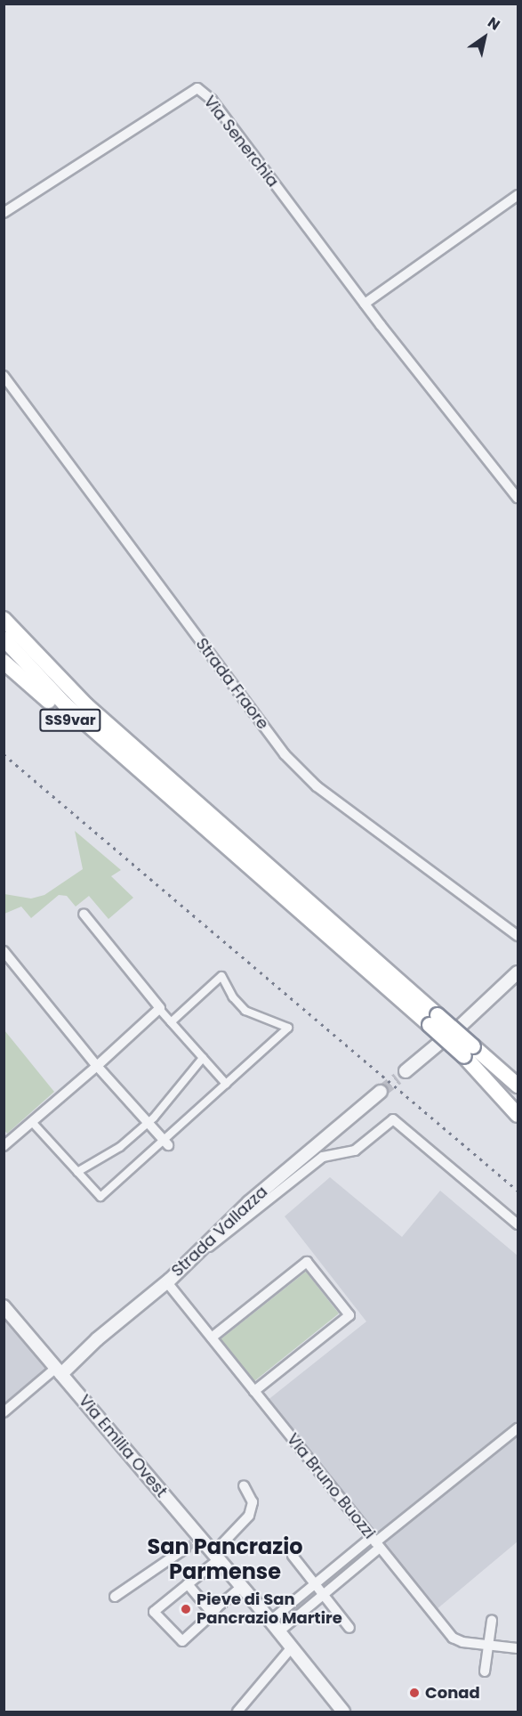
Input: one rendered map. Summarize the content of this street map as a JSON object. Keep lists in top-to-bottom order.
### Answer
{
  "streets": {
    "highway": ["SS9var"],
    "street": [
      "Via Senerchia",
      "Strada Fraore",
      "Strada Vallazza",
      "Via Emilia Ovest",
      "Via Bruno Buozzi"
    ]
  },
  "crossings": [
    ["Strada Vallazza", "Via Emilia Ovest"],
    ["Strada Vallazza", "Via Bruno Buozzi"]
  ],
  "districts": ["San Pancrazio Parmense"],
  "places": ["Pieve di San Pancrazio Martire", "Conad"],
  "north": "top right"
}
